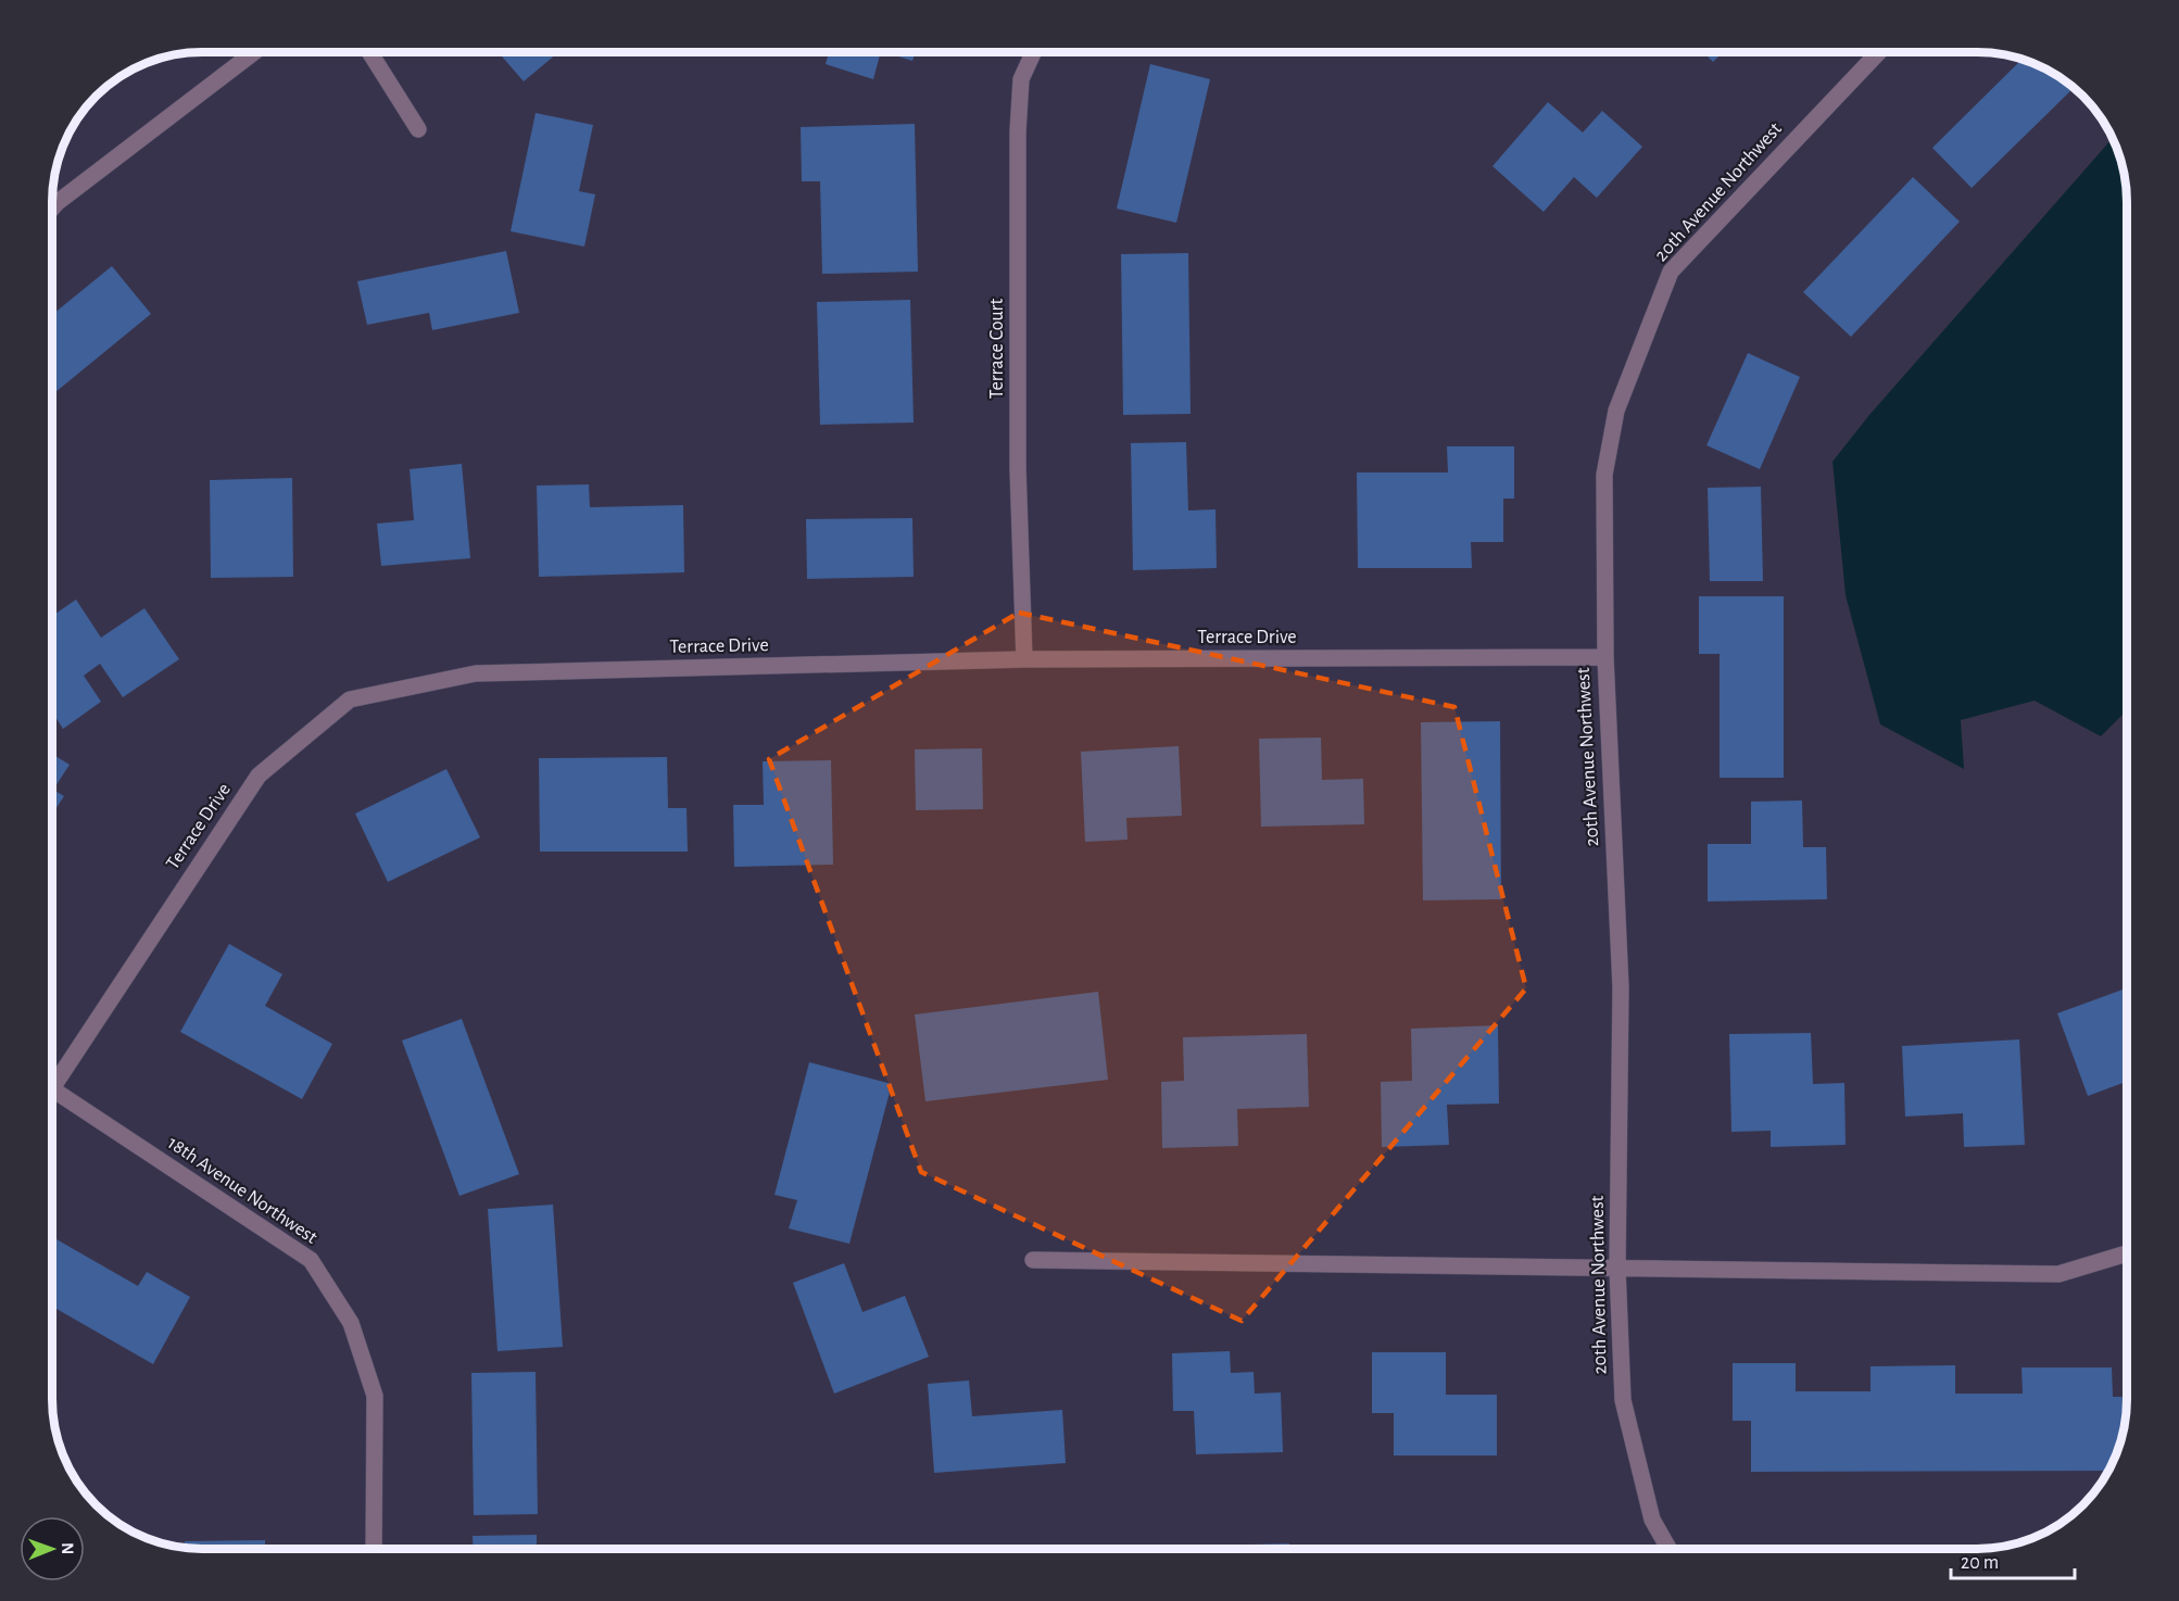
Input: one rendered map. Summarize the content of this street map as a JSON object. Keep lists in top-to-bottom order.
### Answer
{
  "streets": {
    "street": [
      "20th Avenue Northwest",
      "Terrace Court",
      "Terrace Drive",
      "18th Avenue Northwest"
    ]
  },
  "crossings": [
    ["20th Avenue Northwest", "Terrace Drive"],
    ["Terrace Court", "Terrace Drive"]
  ],
  "scale_bar": "20 m",
  "north": "right"
}
